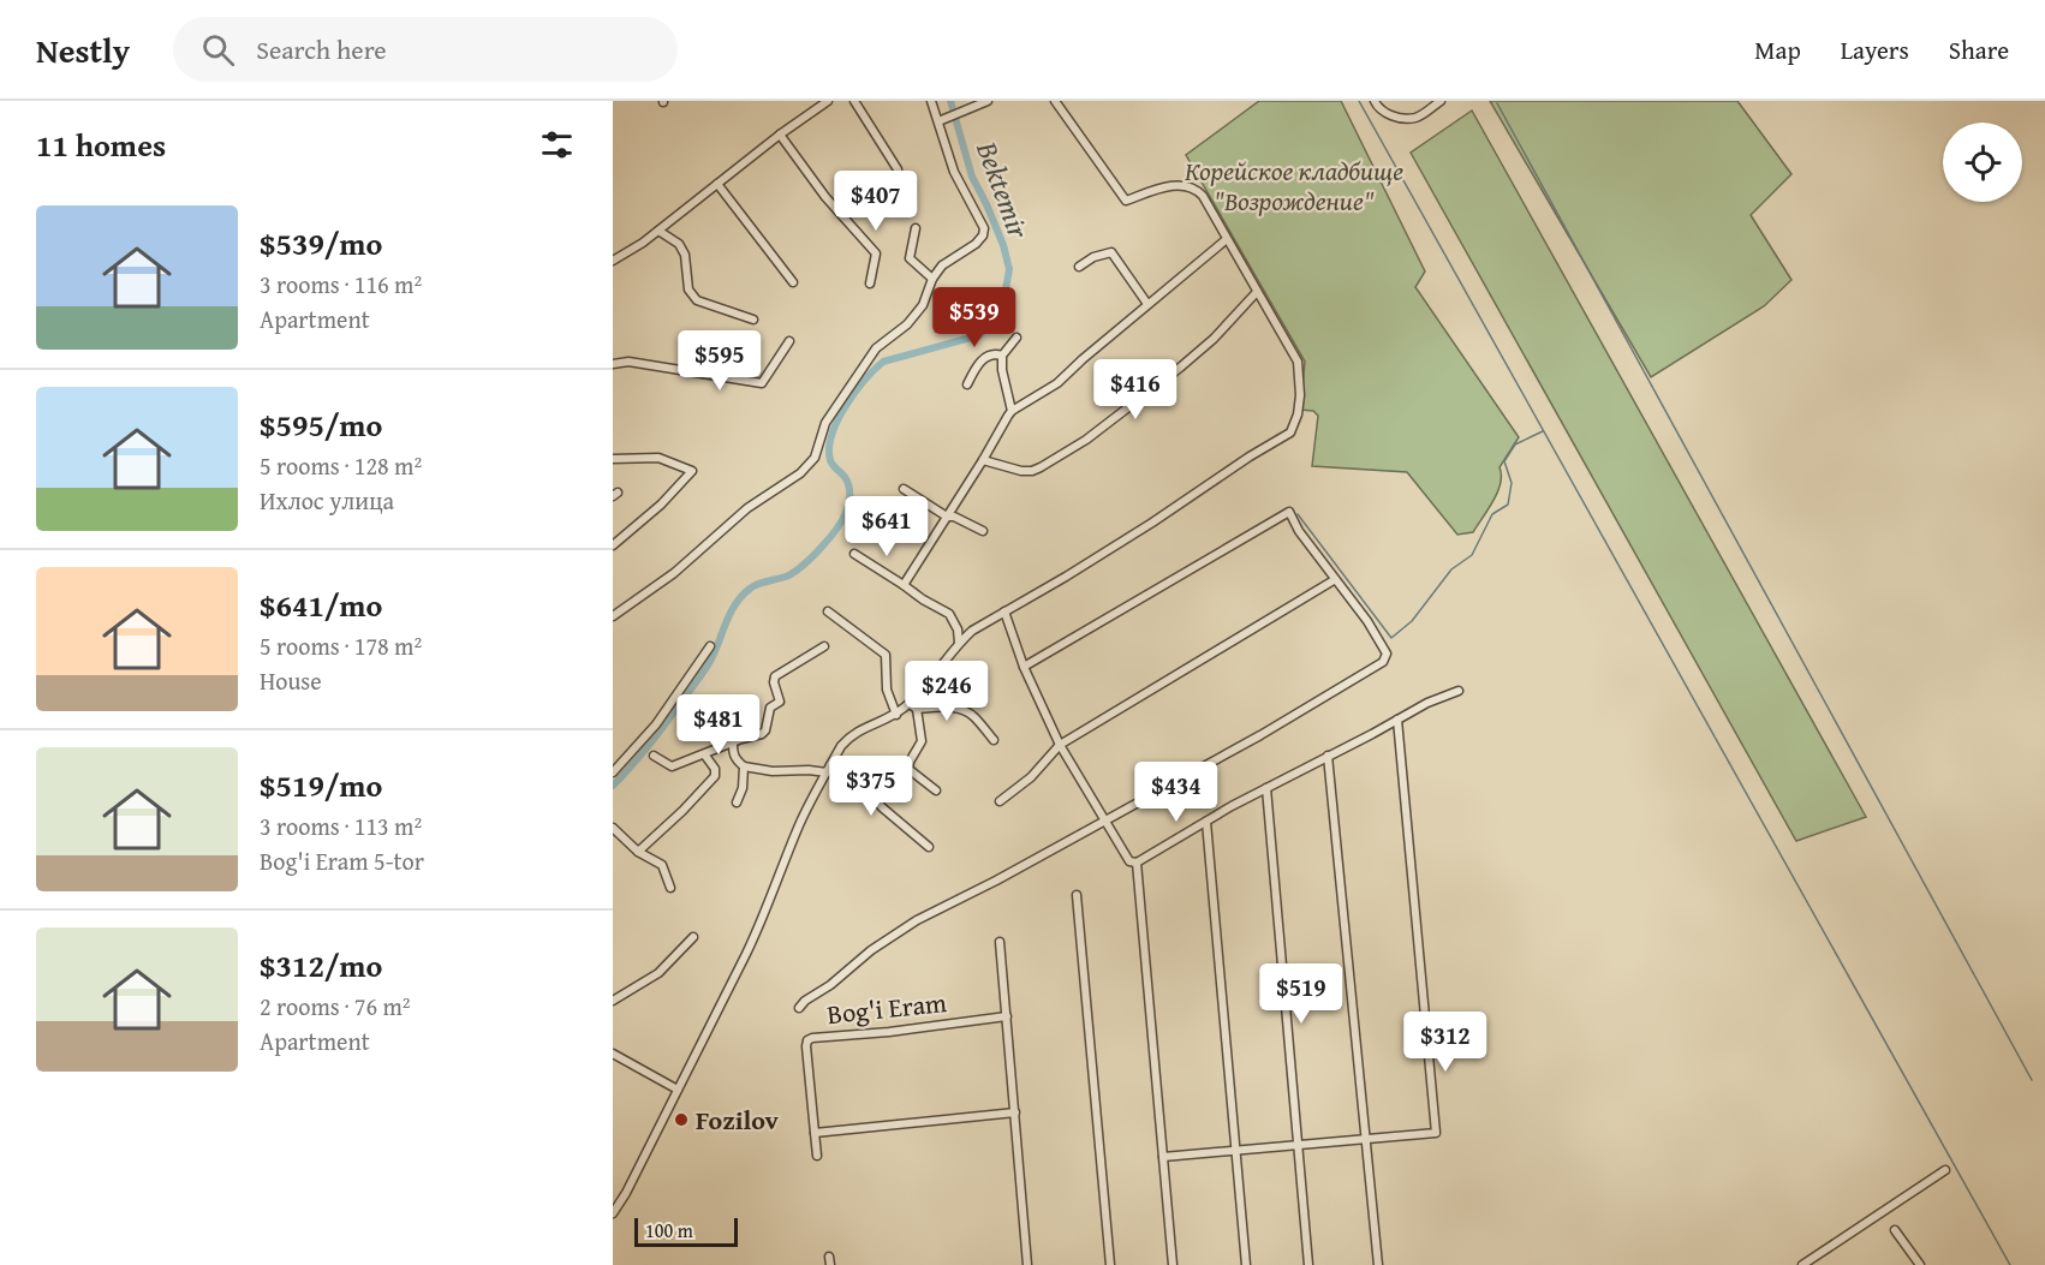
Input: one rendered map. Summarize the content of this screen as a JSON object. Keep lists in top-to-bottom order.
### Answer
{
  "streets": {
    "street": ["Bog'i Eram"]
  },
  "water": ["Bektemir"],
  "parks": ["Корейское кладбище \"Возрождение\""],
  "places": ["Fozilov"],
  "scale_bar": "100 m",
  "page": {
    "header": "Nestly",
    "search": "Search here",
    "nav": ["Map", "Layers", "Share"],
    "heading": "11 homes",
    "price": [
      "$407",
      "$539",
      "$595",
      "$416",
      "$641",
      "$246",
      "$481",
      "$375",
      "$434",
      "$519",
      "$312"
    ],
    "list": [
      {
        "name": "$539/mo",
        "note": "3 rooms · 116 m² · Apartment"
      },
      {
        "name": "$595/mo",
        "note": "5 rooms · 128 m² · Ихлос улица"
      },
      {
        "name": "$641/mo",
        "note": "5 rooms · 178 m² · House"
      },
      {
        "name": "$519/mo",
        "note": "3 rooms · 113 m² · Bog'i Eram 5-tor"
      },
      {
        "name": "$312/mo",
        "note": "2 rooms · 76 m² · Apartment"
      }
    ],
    "scale": "100 m"
  }
}
